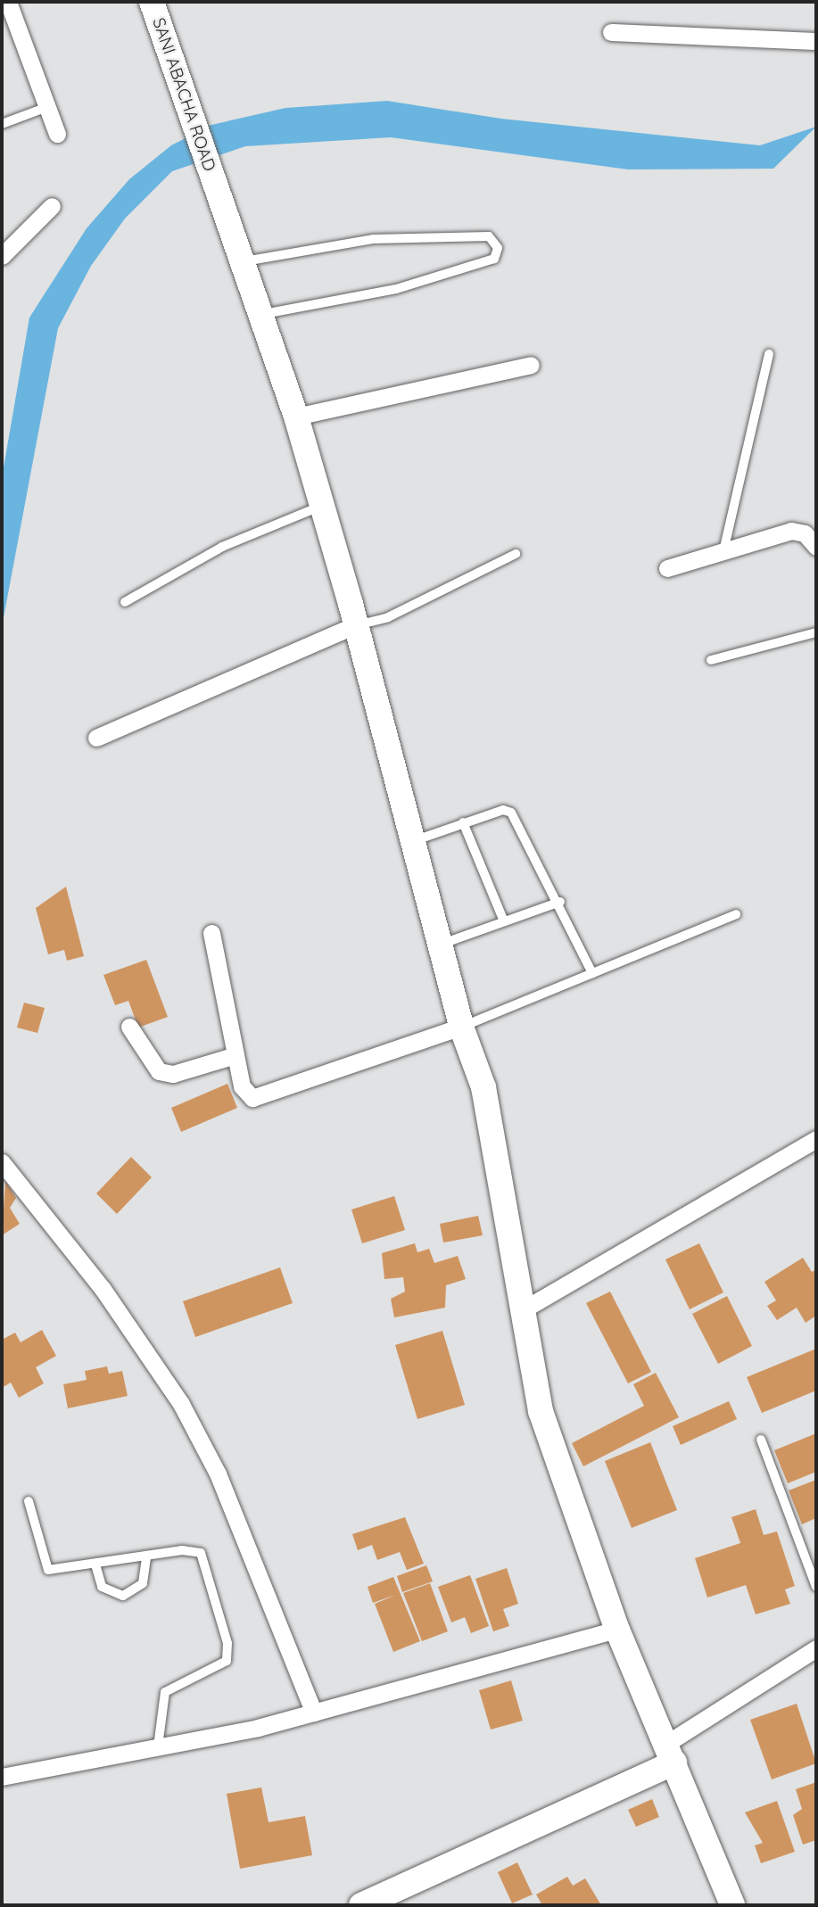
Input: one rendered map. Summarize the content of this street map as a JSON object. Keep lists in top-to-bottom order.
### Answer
{
  "streets": {
    "street": ["SANI ABACHA ROAD"]
  }
}
